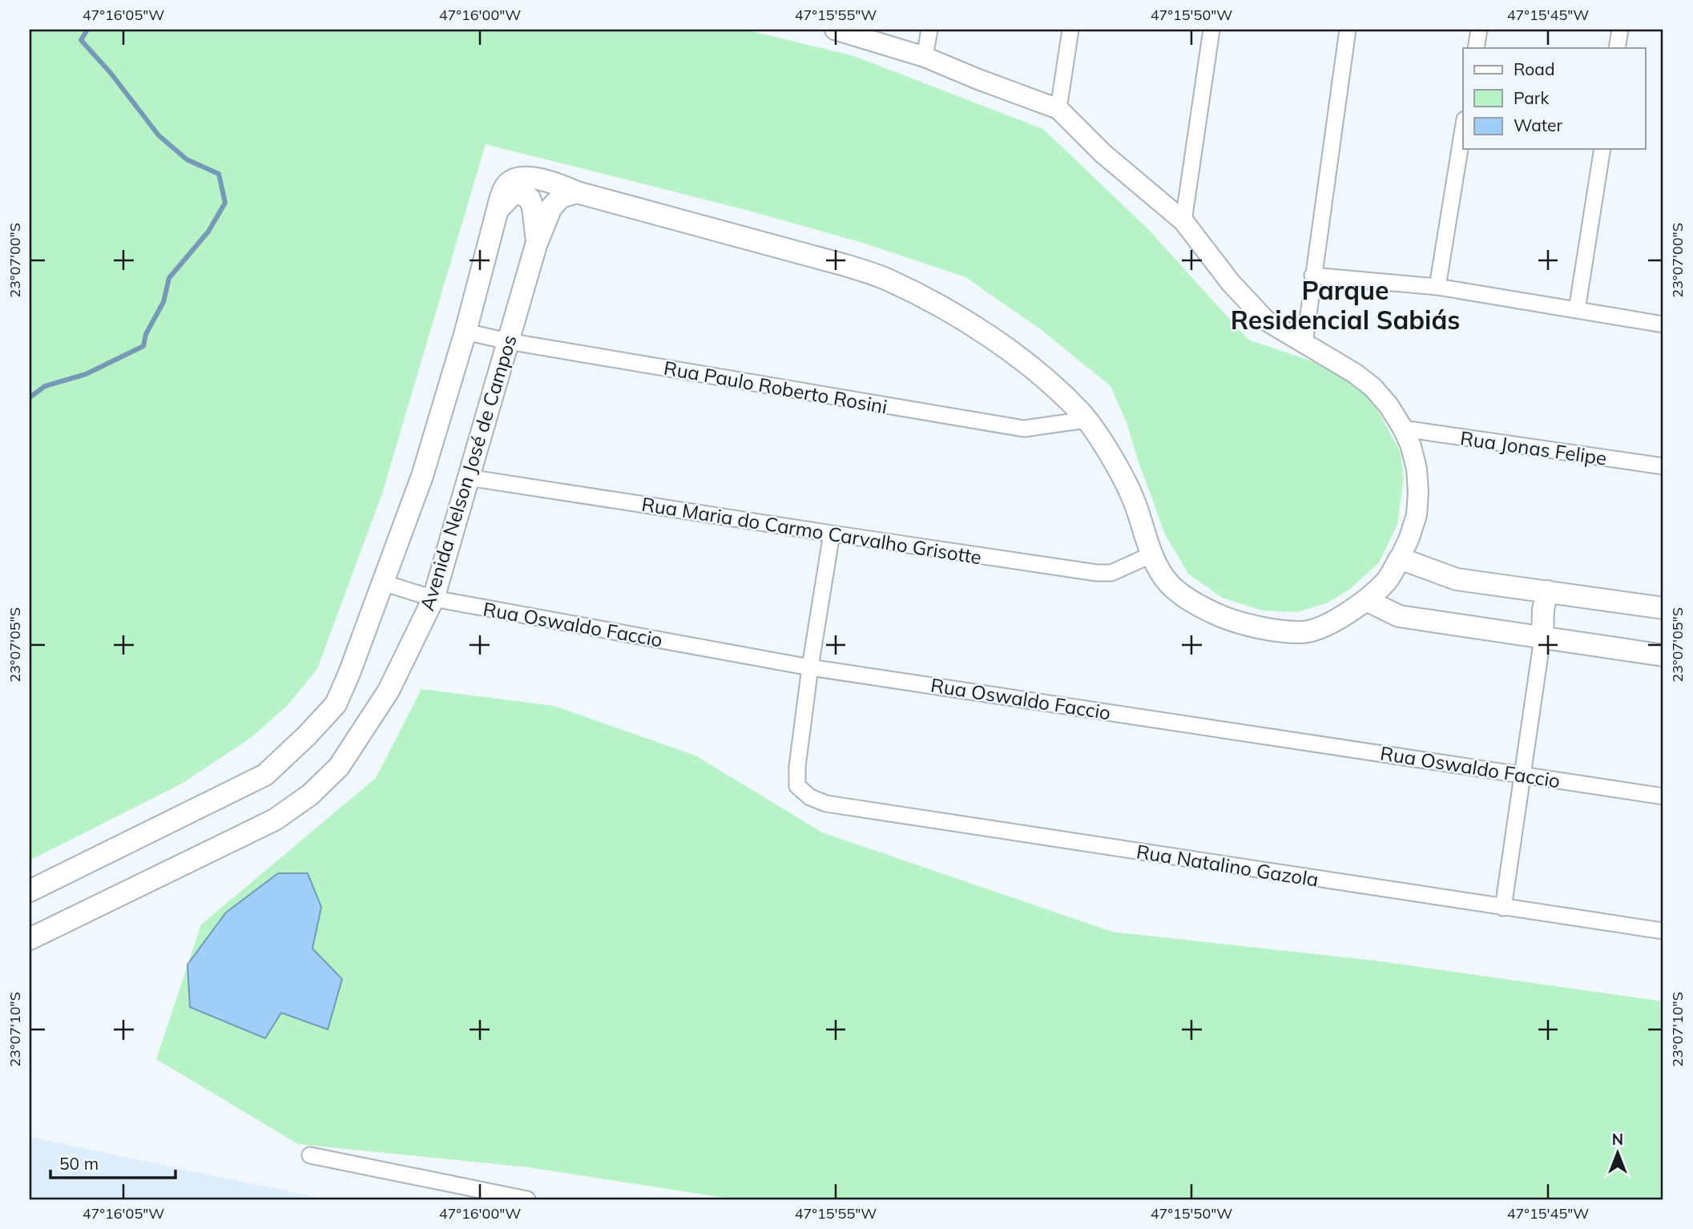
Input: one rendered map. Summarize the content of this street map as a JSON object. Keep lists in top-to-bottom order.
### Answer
{
  "streets": {
    "main road": ["Avenida Nelson José de Campos"],
    "street": [
      "Rua Paulo Roberto Rosini",
      "Rua Jonas Felipe",
      "Rua Maria do Carmo Carvalho Grisotte",
      "Rua Oswaldo Faccio",
      "Rua Natalino Gazola"
    ]
  },
  "crossings": [
    ["Rua Paulo Roberto Rosini", "Avenida Nelson José de Campos"],
    ["Avenida Nelson José de Campos", "Rua Maria do Carmo Carvalho Grisotte"],
    ["Avenida Nelson José de Campos", "Rua Oswaldo Faccio"],
    ["Rua Oswaldo Faccio", "Rua Natalino Gazola"]
  ],
  "districts": ["Parque Residencial Sabiás"],
  "legend": ["Road", "Park", "Water"],
  "scale_bar": "50 m",
  "north": "top",
  "coordinates": [
    "47°16'05\"W",
    "47°16'00\"W",
    "47°15'55\"W",
    "47°15'50\"W",
    "47°15'45\"W",
    "23°07'00\"S",
    "23°07'05\"S",
    "23°07'10\"S"
  ]
}
